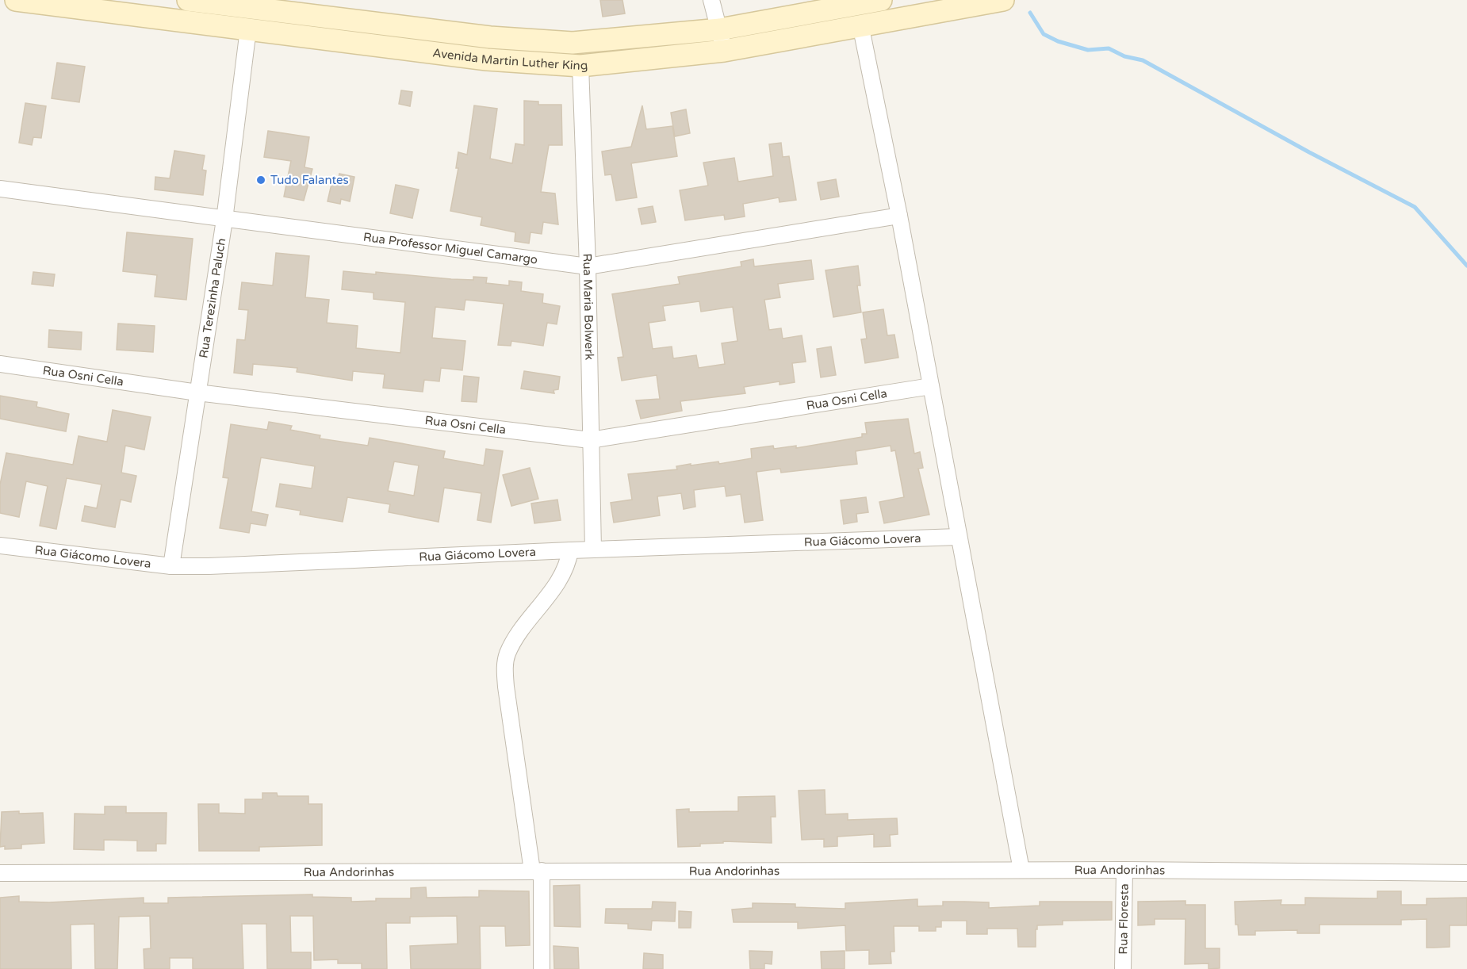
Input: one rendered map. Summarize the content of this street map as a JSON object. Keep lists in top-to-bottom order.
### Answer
{
  "streets": {
    "main road": ["Avenida Martin Luther King"],
    "street": [
      "Rua Professor Miguel Camargo",
      "Rua Terezinha Paluch",
      "Rua Maria Bolwerk",
      "Rua Osni Cella",
      "Rua Giácomo Lovera",
      "Rua Andorinhas",
      "Rua Floresta"
    ]
  },
  "crossings": [
    ["Avenida Martin Luther King", "Rua Terezinha Paluch"],
    ["Avenida Martin Luther King", "Rua Maria Bolwerk"],
    ["Rua Professor Miguel Camargo", "Rua Terezinha Paluch"],
    ["Rua Professor Miguel Camargo", "Rua Maria Bolwerk"],
    ["Rua Terezinha Paluch", "Rua Osni Cella"],
    ["Rua Terezinha Paluch", "Rua Giácomo Lovera"],
    ["Rua Maria Bolwerk", "Rua Osni Cella"],
    ["Rua Maria Bolwerk", "Rua Giácomo Lovera"],
    ["Rua Andorinhas", "Rua Floresta"]
  ],
  "places": ["Tudo Falantes"]
}
